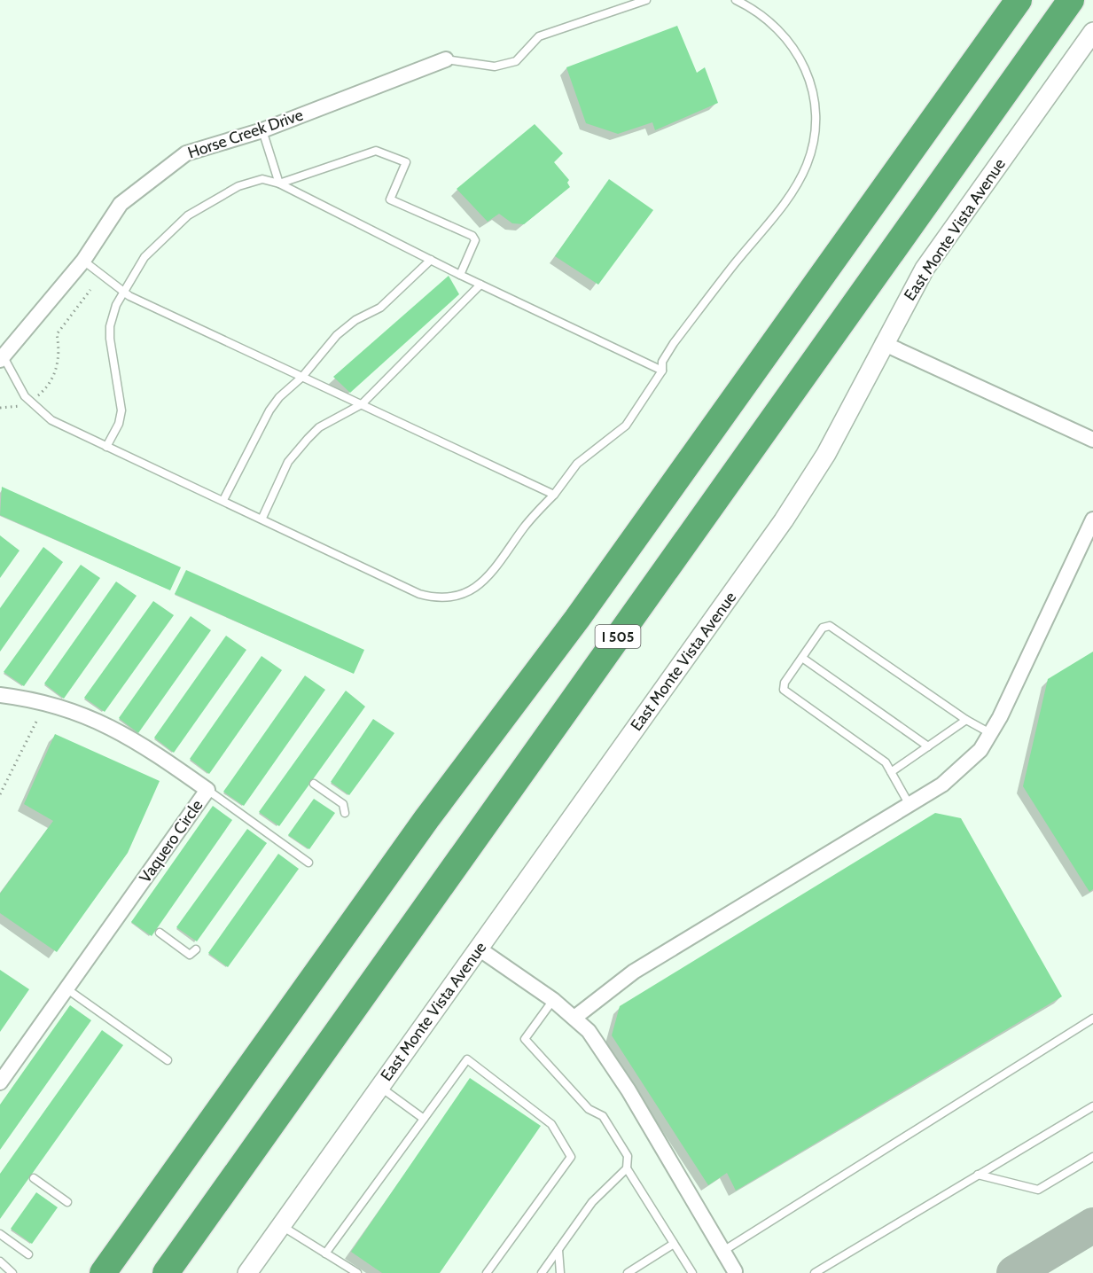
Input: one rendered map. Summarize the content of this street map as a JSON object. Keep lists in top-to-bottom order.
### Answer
{
  "streets": {
    "highway": ["I 505"],
    "street": ["Horse Creek Drive", "East Monte Vista Avenue", "Vaquero Circle"]
  }
}
